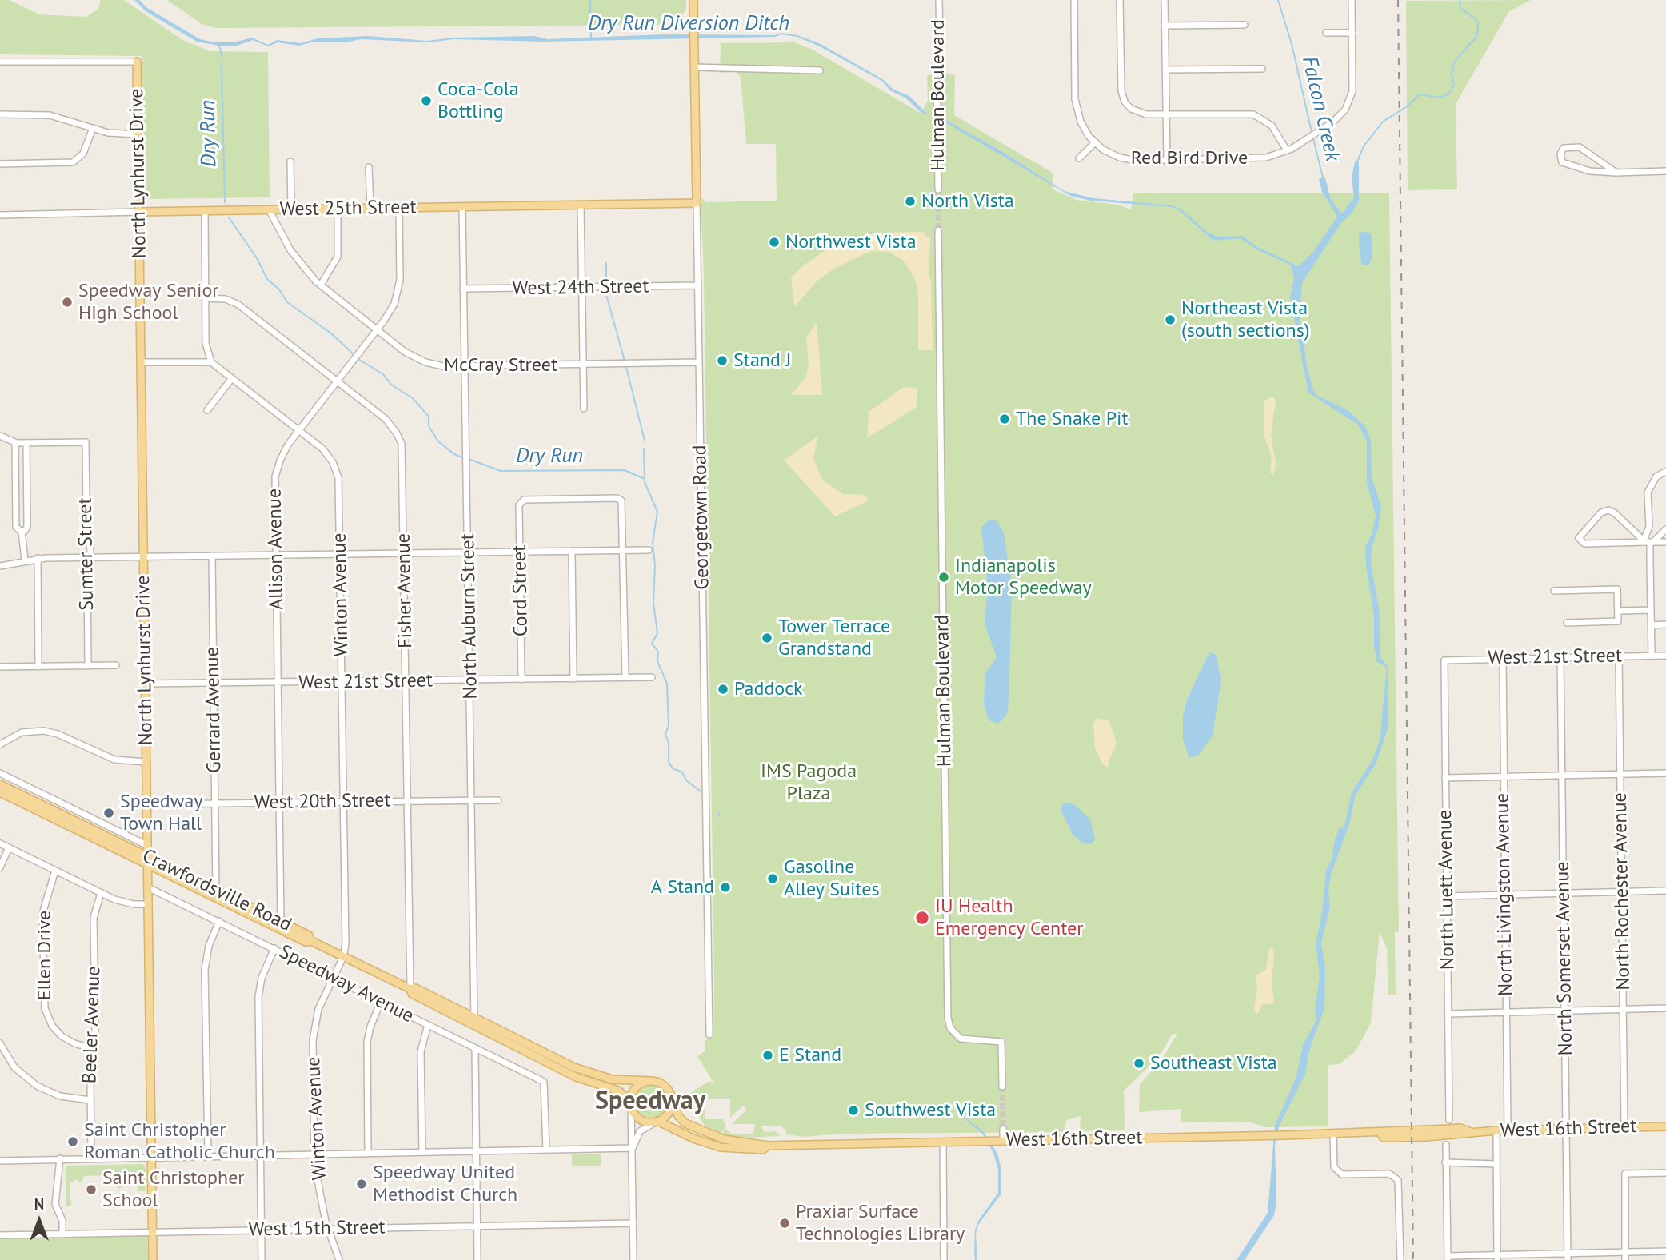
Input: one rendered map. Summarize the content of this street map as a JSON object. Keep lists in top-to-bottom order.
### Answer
{
  "streets": {
    "main road": [
      "North Lynhurst Drive",
      "West 25th Street",
      "Georgetown Road",
      "Crawfordsville Road",
      "West 16th Street"
    ],
    "street": [
      "Hulman Boulevard",
      "Red Bird Drive",
      "West 24th Street",
      "McCray Street",
      "Allison Avenue",
      "Sumter Street",
      "Fisher Avenue",
      "Cord Street",
      "Winton Avenue",
      "North Auburn Street",
      "West 21st Street",
      "Gerrard Avenue",
      "West 20th Street",
      "North Luett Avenue",
      "North Rochester Avenue",
      "North Livingston Avenue",
      "Ellen Drive",
      "North Somerset Avenue",
      "Speedway Avenue",
      "Beeler Avenue",
      "West 15th Street"
    ]
  },
  "crossings": [
    ["North Lynhurst Drive", "West 25th Street"],
    ["North Lynhurst Drive", "West 21st Street"],
    ["North Lynhurst Drive", "West 20th Street"],
    ["North Lynhurst Drive", "Crawfordsville Road"],
    ["North Lynhurst Drive", "Speedway Avenue"],
    ["North Lynhurst Drive", "West 15th Street"],
    ["West 25th Street", "McCray Street"],
    ["West 25th Street", "Georgetown Road"],
    ["West 25th Street", "Allison Avenue"],
    ["West 25th Street", "North Auburn Street"],
    ["West 24th Street", "Georgetown Road"],
    ["West 24th Street", "North Auburn Street"],
    ["McCray Street", "Georgetown Road"],
    ["McCray Street", "Allison Avenue"],
    ["McCray Street", "North Auburn Street"],
    ["Allison Avenue", "Fisher Avenue"],
    ["Allison Avenue", "Winton Avenue"],
    ["Allison Avenue", "West 21st Street"],
    ["Allison Avenue", "West 20th Street"],
    ["Allison Avenue", "Crawfordsville Road"],
    ["Fisher Avenue", "West 21st Street"],
    ["Fisher Avenue", "West 20th Street"],
    ["Fisher Avenue", "Crawfordsville Road"],
    ["Cord Street", "West 21st Street"],
    ["Winton Avenue", "West 21st Street"],
    ["Winton Avenue", "West 20th Street"],
    ["Winton Avenue", "Crawfordsville Road"],
    ["Winton Avenue", "Speedway Avenue"],
    ["Winton Avenue", "West 15th Street"],
    ["North Auburn Street", "West 21st Street"],
    ["North Auburn Street", "West 20th Street"],
    ["North Auburn Street", "Crawfordsville Road"],
    ["West 21st Street", "Gerrard Avenue"],
    ["West 21st Street", "North Luett Avenue"],
    ["West 21st Street", "North Rochester Avenue"],
    ["West 21st Street", "North Livingston Avenue"],
    ["West 21st Street", "North Somerset Avenue"],
    ["Gerrard Avenue", "West 20th Street"],
    ["Gerrard Avenue", "Crawfordsville Road"],
    ["Crawfordsville Road", "West 16th Street"],
    ["North Rochester Avenue", "West 16th Street"],
    ["North Livingston Avenue", "West 16th Street"],
    ["Ellen Drive", "Beeler Avenue"],
    ["North Somerset Avenue", "West 16th Street"]
  ],
  "districts": ["Speedway"],
  "water": ["Dry Run Diversion Ditch", "Falcon Creek", "Dry Run"],
  "parks": ["IMS Pagoda Plaza"],
  "places": [
    "Coca-Cola Bottling",
    "North Vista",
    "Northwest Vista",
    "Speedway Senior High School",
    "Northeast Vista (south sections)",
    "Stand J",
    "The Snake Pit",
    "Indianapolis Motor Speedway",
    "Tower Terrace Grandstand",
    "Paddock",
    "Speedway Town Hall",
    "Gasoline Alley Suites",
    "A Stand",
    "IU Health Emergency Center",
    "E Stand",
    "Southeast Vista",
    "Southwest Vista",
    "Saint Christopher Roman Catholic Church",
    "Speedway United Methodist Church",
    "Saint Christopher School",
    "Praxiar Surface Technologies Library"
  ],
  "north": "top"
}
